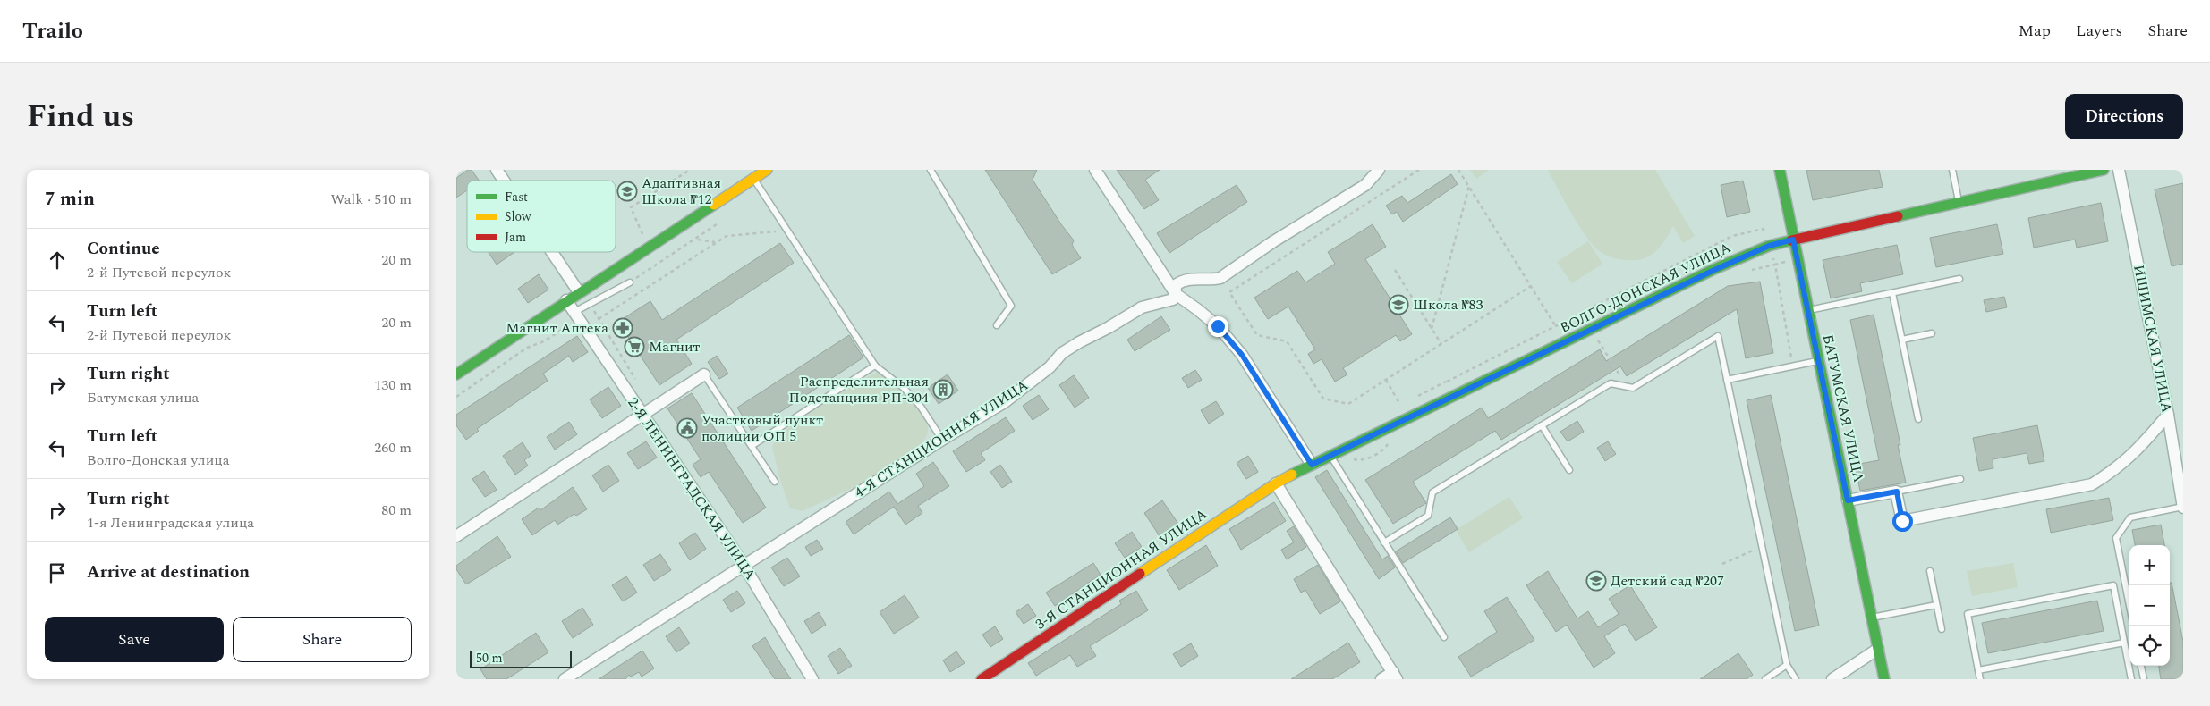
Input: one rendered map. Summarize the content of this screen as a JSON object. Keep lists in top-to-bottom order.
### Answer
{
  "streets": {
    "street": [
      "ВОЛГО-ДОНСКАЯ УЛИЦА",
      "ИШИМСКАЯ УЛИЦА",
      "БАТУМСКАЯ УЛИЦА",
      "4-Я СТАНЦИОННАЯ УЛИЦА",
      "2-Я ЛЕНИНГРАДСКАЯ УЛИЦА",
      "3-Я СТАНЦИОННАЯ УЛИЦА"
    ]
  },
  "crossings": [
    ["ВОЛГО-ДОНСКАЯ УЛИЦА", "БАТУМСКАЯ УЛИЦА"],
    ["ВОЛГО-ДОНСКАЯ УЛИЦА", "3-Я СТАНЦИОННАЯ УЛИЦА"],
    ["4-Я СТАНЦИОННАЯ УЛИЦА", "2-Я ЛЕНИНГРАДСКАЯ УЛИЦА"]
  ],
  "places": {
    "school or university": ["Адаптивная Школа №12", "Школа №83", "Детский сад №207"],
    "pharmacy": ["Магнит Аптека"],
    "supermarket": ["Магнит"],
    "building": ["Распределительная Подстанциия РП-304"],
    "public building": ["Участковый пункт полиции ОП 5"]
  },
  "legend": ["Fast", "Slow", "Jam"],
  "scale_bar": "50 m",
  "page": {
    "header": "Trailo",
    "nav": ["Map", "Layers", "Share"],
    "title": "Find us",
    "buttons": [
      "Directions",
      ["Save", "Share"]
    ],
    "heading": ["7 min", "Walk · 510 m"],
    "list": [
      ["Continue", "2-й Путевой переулок", "20 m"],
      ["Turn left", "2-й Путевой переулок", "20 m"],
      ["Turn right", "Батумская улица", "130 m"],
      ["Turn left", "Волго-Донская улица", "260 m"],
      ["Turn right", "1-я Ленинградская улица", "80 m"],
      "Arrive at destination"
    ],
    "map_buttons": ["+", "−"],
    "scale": "50 m"
  }
}
